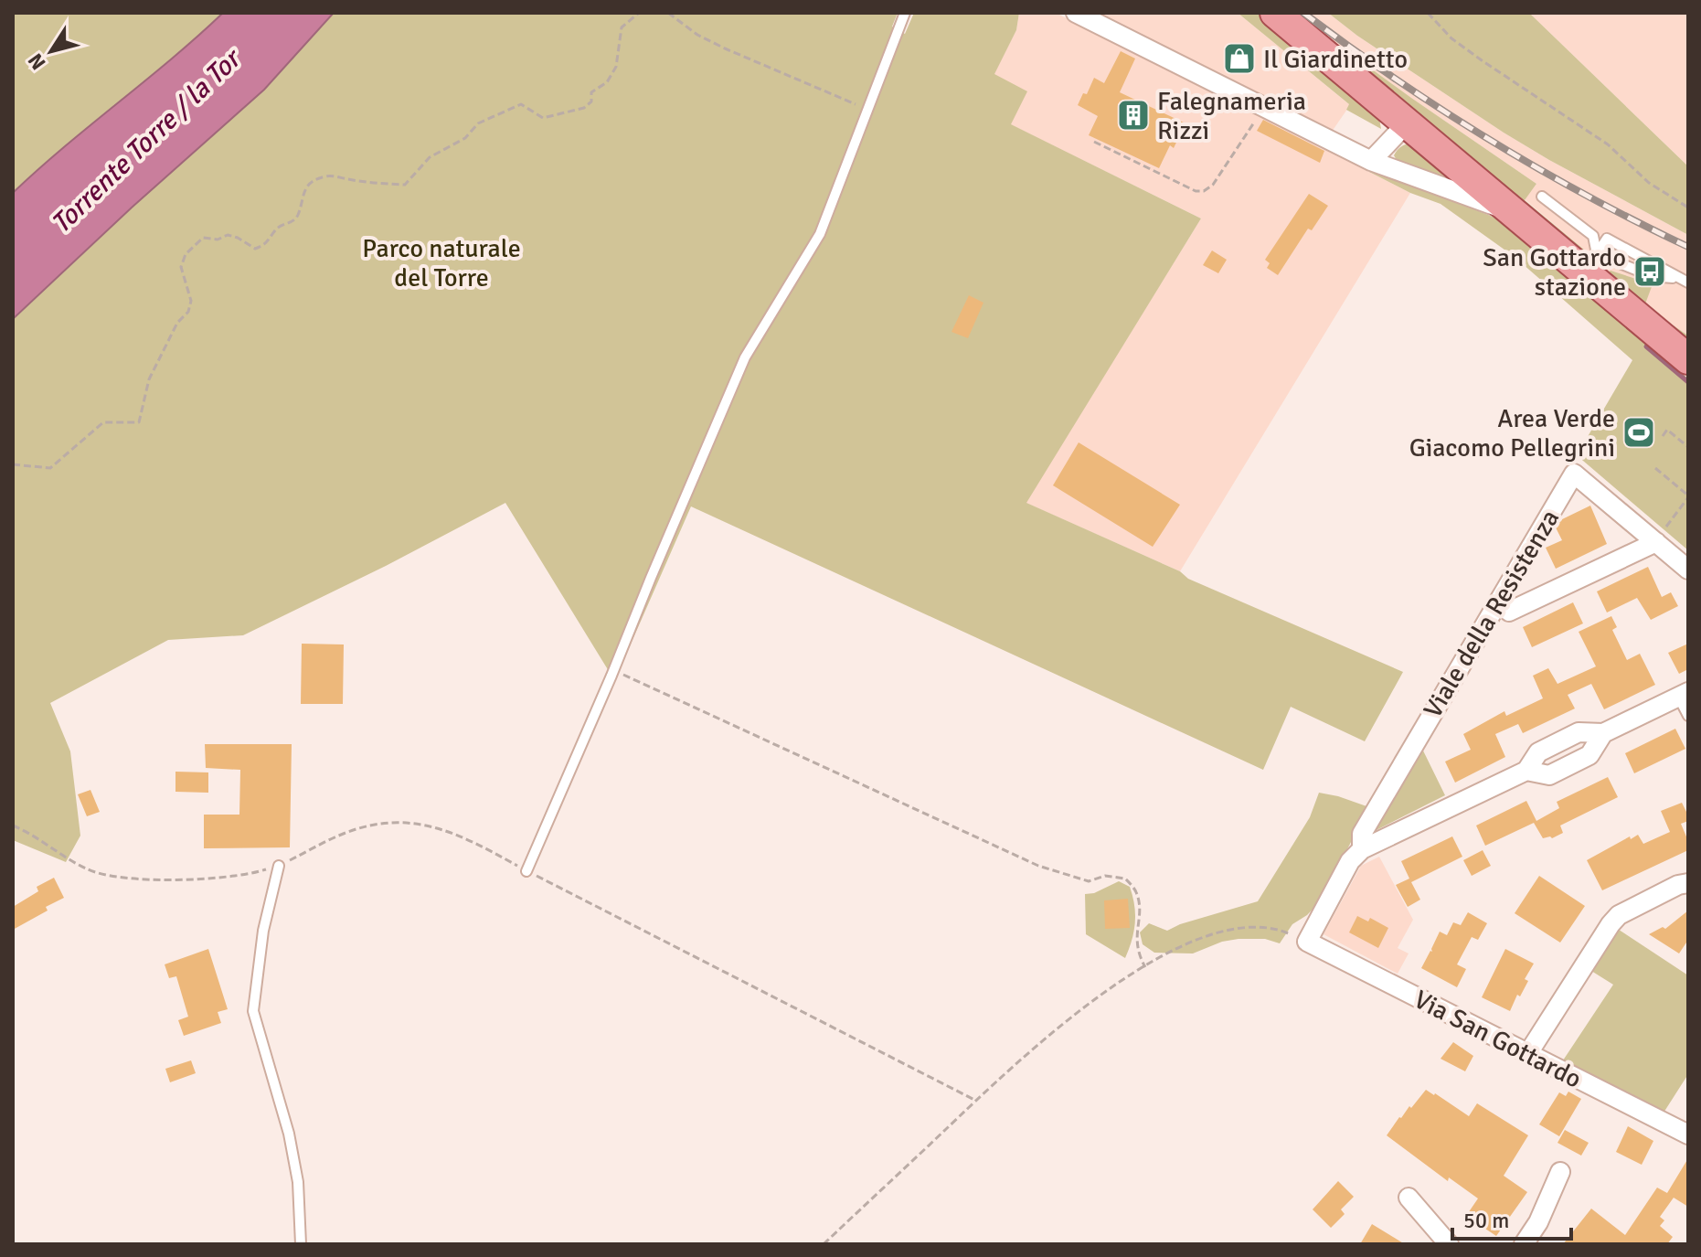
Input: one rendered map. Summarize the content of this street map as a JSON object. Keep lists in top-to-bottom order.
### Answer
{
  "streets": {
    "street": ["Viale della Resistenza", "Via San Gottardo"]
  },
  "crossings": [
    ["Viale della Resistenza", "Via San Gottardo"]
  ],
  "water": ["Torrente Torre / la Tor"],
  "parks": ["Parco naturale del Torre"],
  "places": {
    "shop": ["Il Giardinetto"],
    "building": ["Falegnameria Rizzi"],
    "bus stop": ["San Gottardo stazione"],
    "sports": ["Area Verde Giacomo Pellegrini"]
  },
  "scale_bar": "50 m",
  "north": "bottom left"
}
